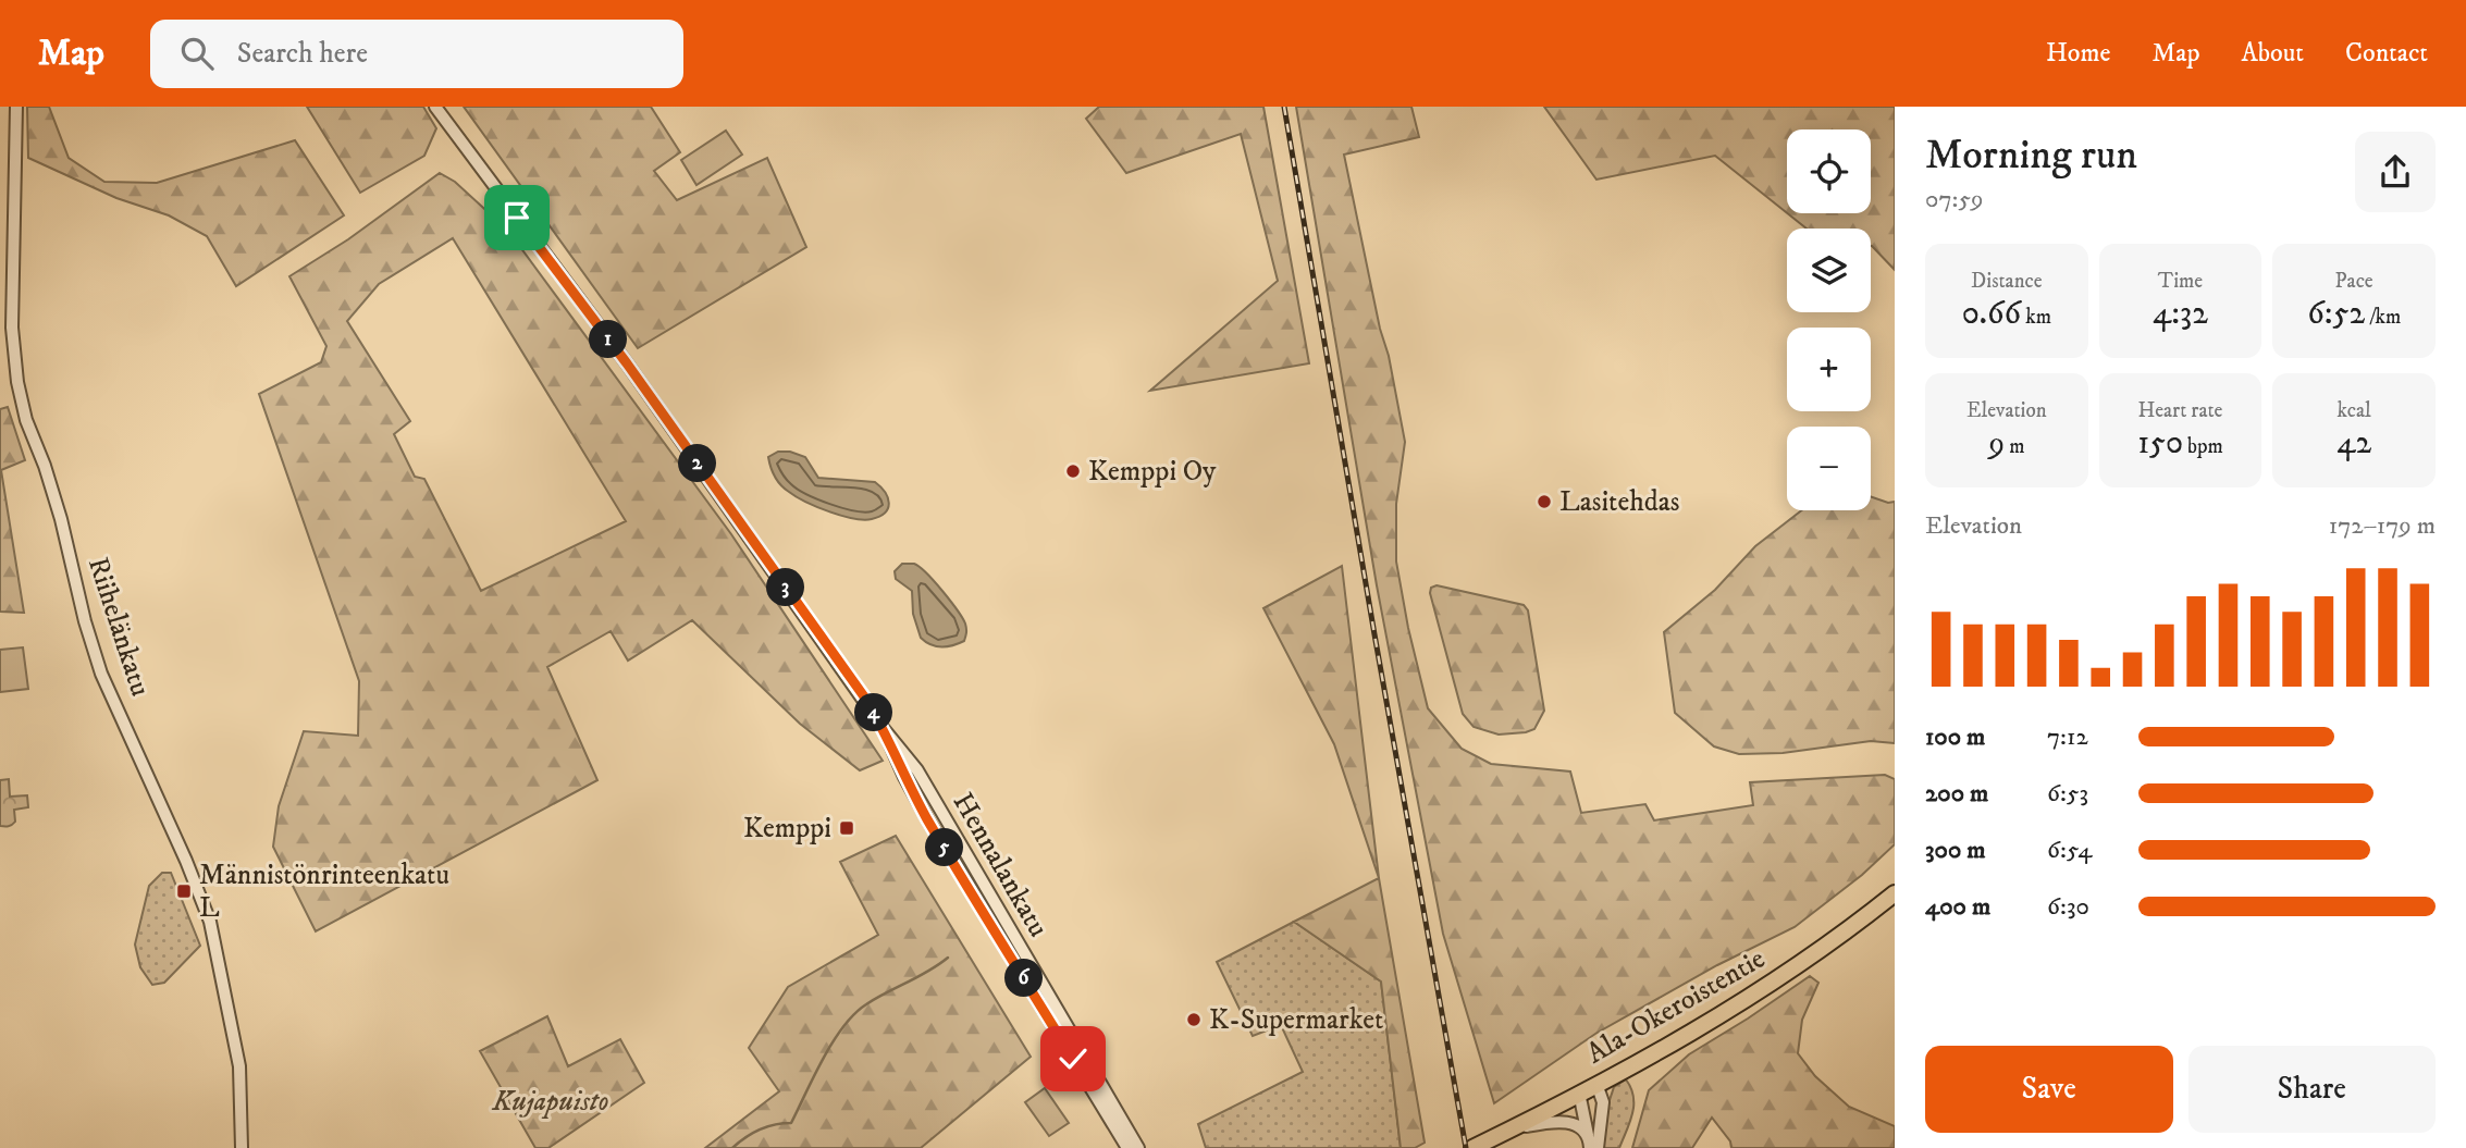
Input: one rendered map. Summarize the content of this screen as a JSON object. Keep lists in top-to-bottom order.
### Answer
{
  "streets": {
    "main road": ["Ala-Okeroistentie"],
    "street": ["Riihelänkatu", "Hennalankatu"]
  },
  "parks": ["Kujapuisto"],
  "places": {
    "other": ["Kemppi Oy", "Lasitehdas", "K-Supermarket"],
    "transit": ["Kemppi", "Männistönrinteenkatu L"]
  },
  "page": {
    "header": "Map",
    "search": "Search here",
    "nav": [
      "Home",
      "Map",
      "About",
      "Contact"
    ],
    "heading": ["Morning run", "07:59"],
    "map_buttons": ["+", "−"],
    "stats": [
      ["Distance", "0.66 km"],
      ["Time", "4:32"],
      ["Pace", "6:52 /km"],
      ["Elevation", "9 m"],
      ["Heart rate", "150 bpm"],
      ["kcal", "42"]
    ],
    "pins": [
      "1",
      "2",
      "3",
      "4",
      "5",
      "6"
    ],
    "chart": ["Elevation", "172–179 m"],
    "list": [
      {
        "name": "100 m",
        "note": "7:12"
      },
      {
        "name": "200 m",
        "note": "6:53"
      },
      {
        "name": "300 m",
        "note": "6:54"
      },
      {
        "name": "400 m",
        "note": "6:30"
      }
    ],
    "buttons": ["Save", "Share"]
  }
}
